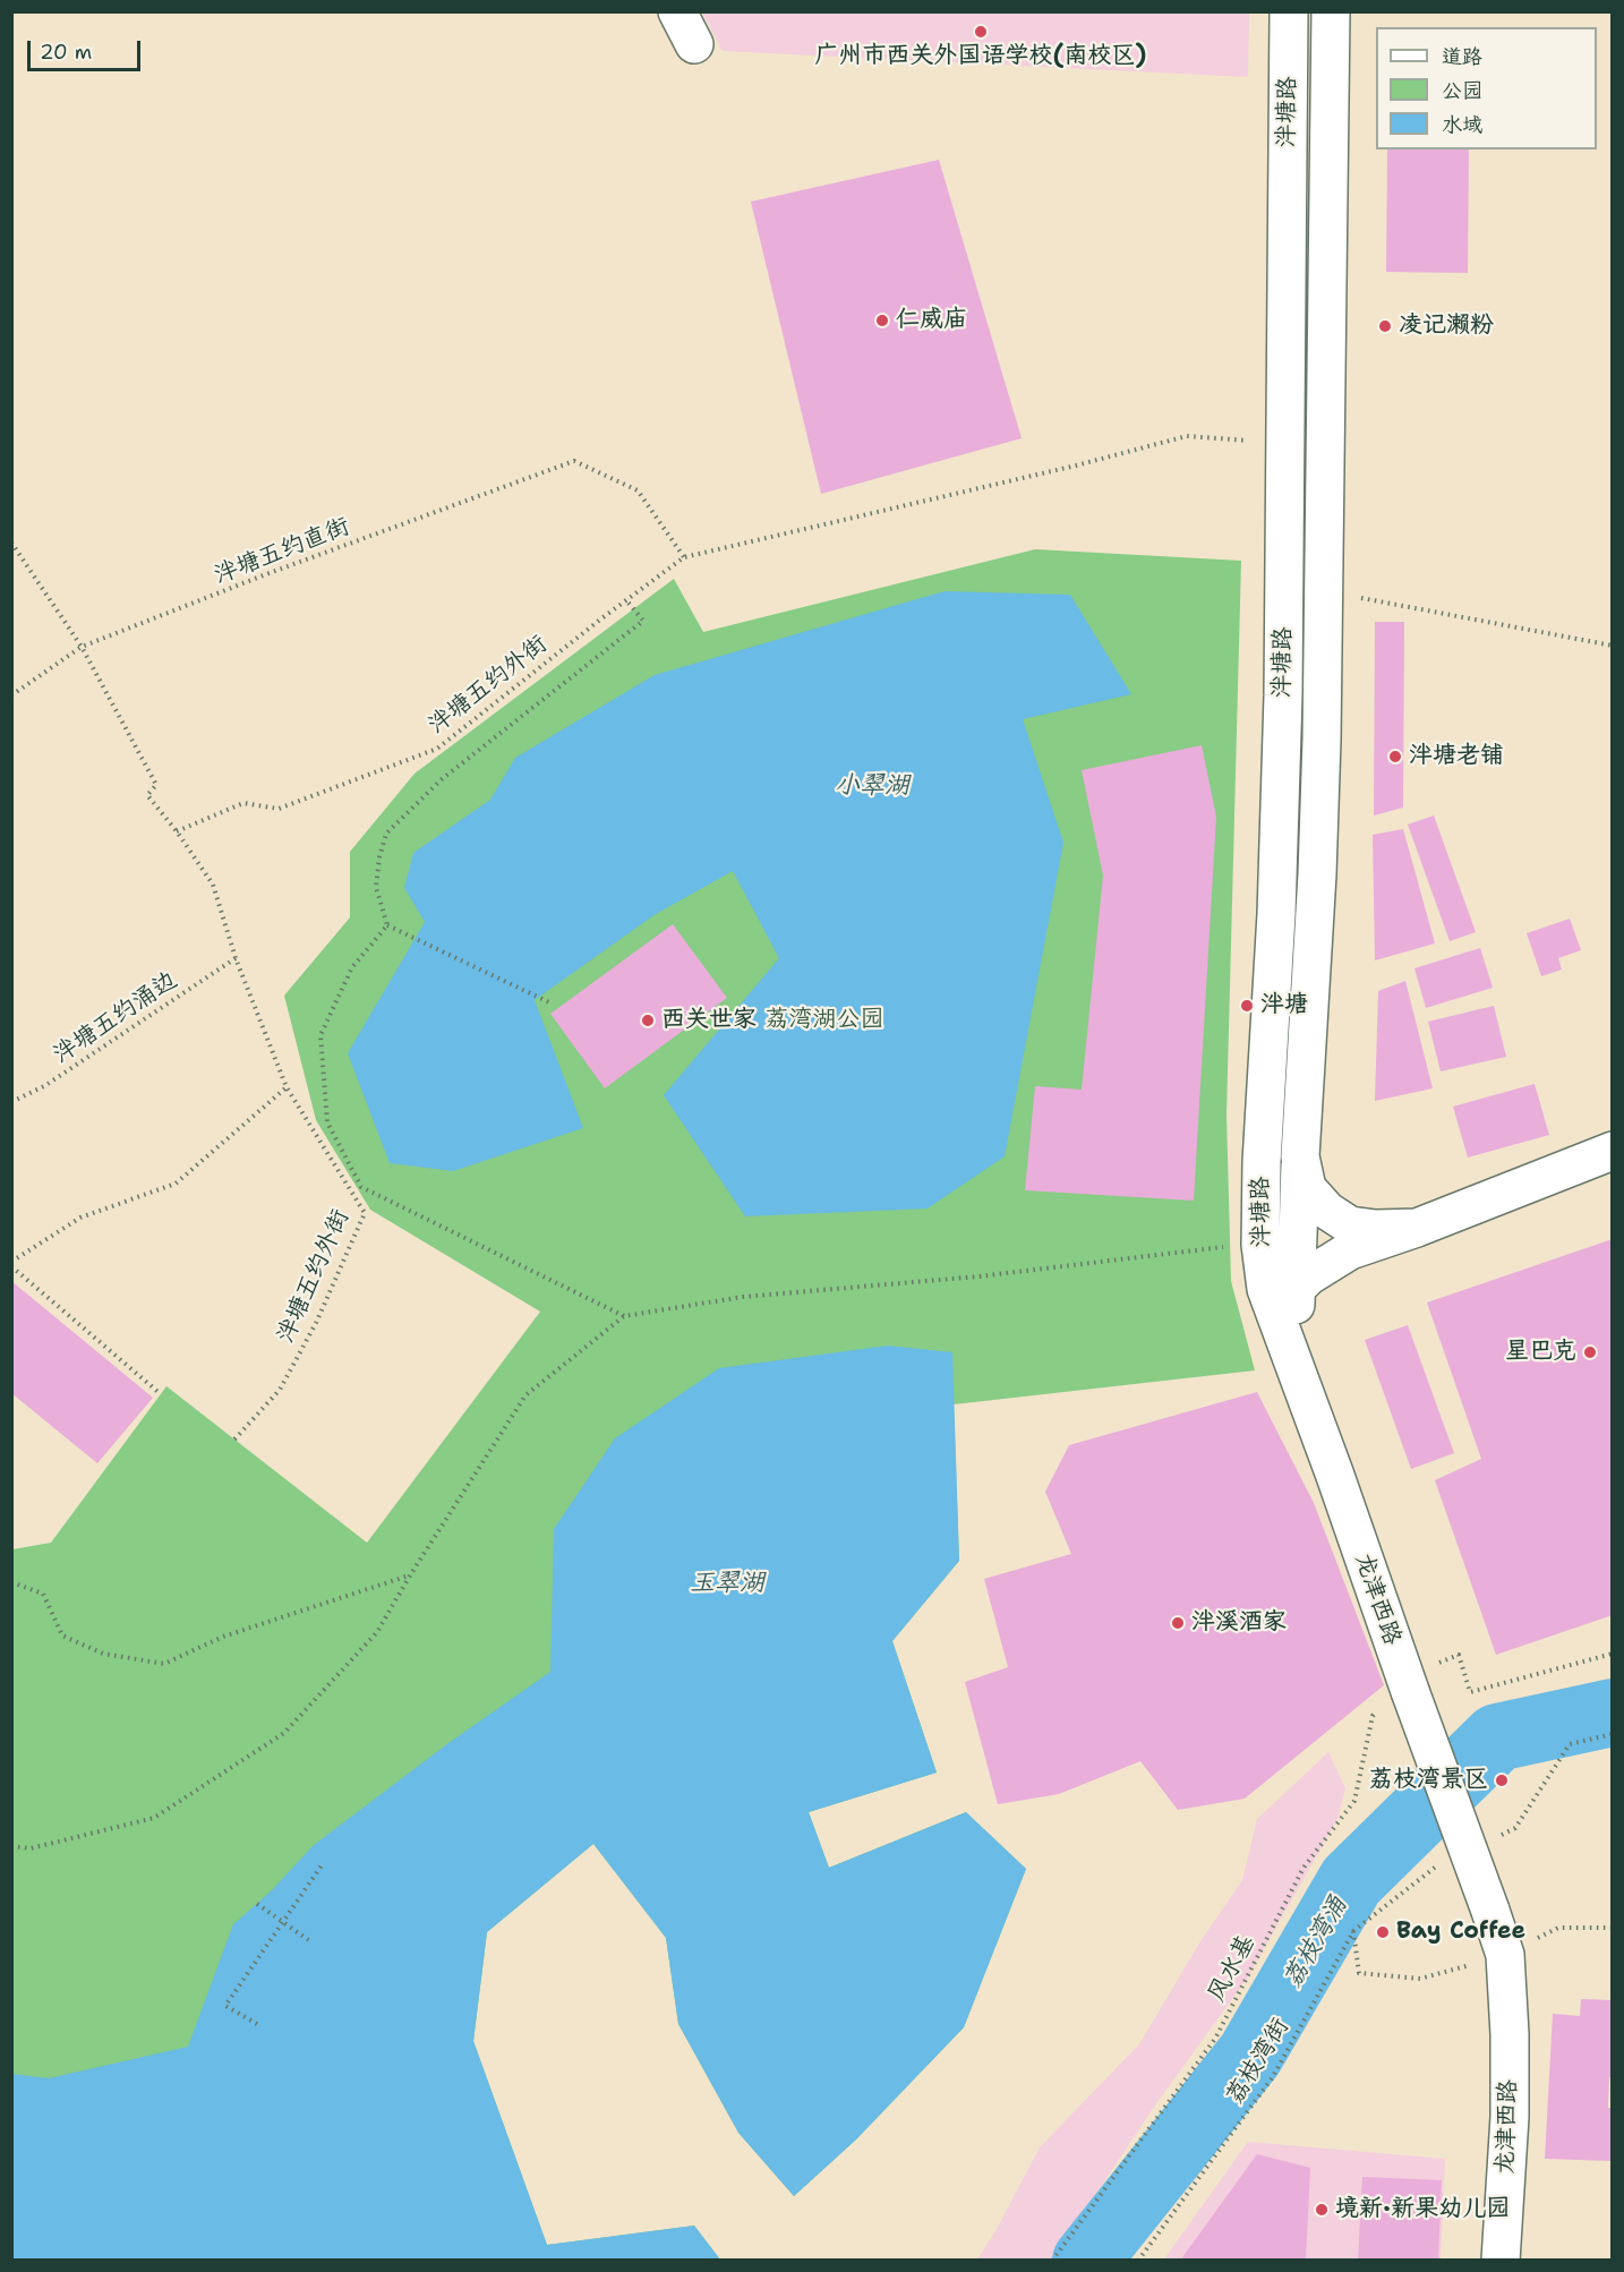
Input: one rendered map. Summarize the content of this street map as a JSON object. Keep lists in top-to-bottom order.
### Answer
{
  "streets": {
    "street": ["泮塘路", "龙津西路"],
    "path": [
      "泮塘五约直街",
      "泮塘五约外街",
      "泮塘五约涌边",
      "风水基",
      "荔枝湾街"
    ]
  },
  "crossings": [
    ["泮塘路", "龙津西路"],
    ["泮塘五约直街", "泮塘五约外街"],
    ["泮塘五约外街", "泮塘五约涌边"],
    ["龙津西路", "风水基"]
  ],
  "water": ["小翠湖", "玉翠湖", "荔枝湾涌"],
  "parks": ["荔湾湖公园"],
  "places": [
    "广州市西关外国语学校(南校区)",
    "仁威庙",
    "凌记濑粉",
    "泮塘老铺",
    "泮塘",
    "西关世家",
    "星巴克",
    "泮溪酒家",
    "荔枝湾景区",
    "Bay Coffee",
    "境新·新果幼儿园"
  ],
  "legend": ["道路", "公园", "水域"],
  "scale_bar": "20 m"
}
